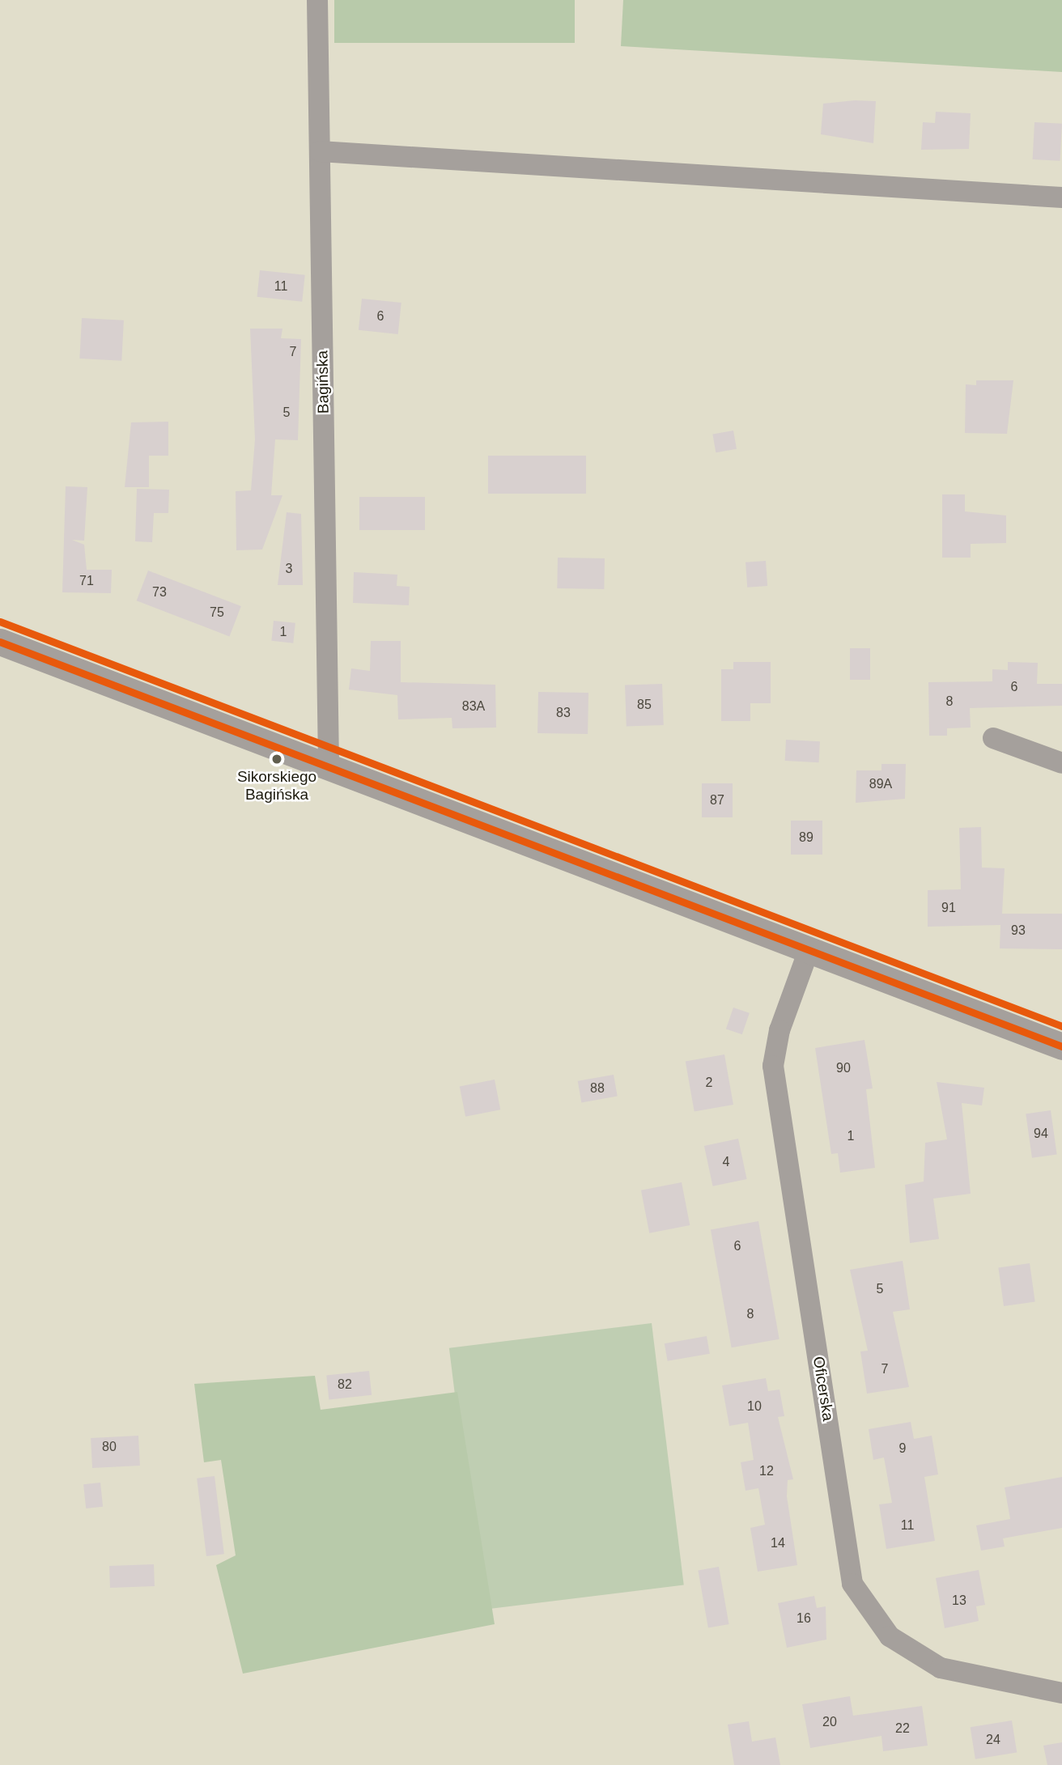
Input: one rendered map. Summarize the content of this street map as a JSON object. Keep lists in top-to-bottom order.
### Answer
{
  "streets": {
    "street": ["Bagińska", "Oficerska"]
  },
  "places": ["Sikorskiego Bagińska"],
  "house_numbers": [
    "11",
    "6",
    "7",
    "5",
    "3",
    "71",
    "73",
    "75",
    "1",
    "6",
    "8",
    "85",
    "83A",
    "83",
    "89A",
    "87",
    "89",
    "91",
    "93",
    "90",
    "2",
    "88",
    "94",
    "1",
    "4",
    "6",
    "5",
    "8",
    "7",
    "82",
    "10",
    "80",
    "9",
    "12",
    "11",
    "14",
    "13",
    "16",
    "20",
    "22",
    "24"
  ]
}
